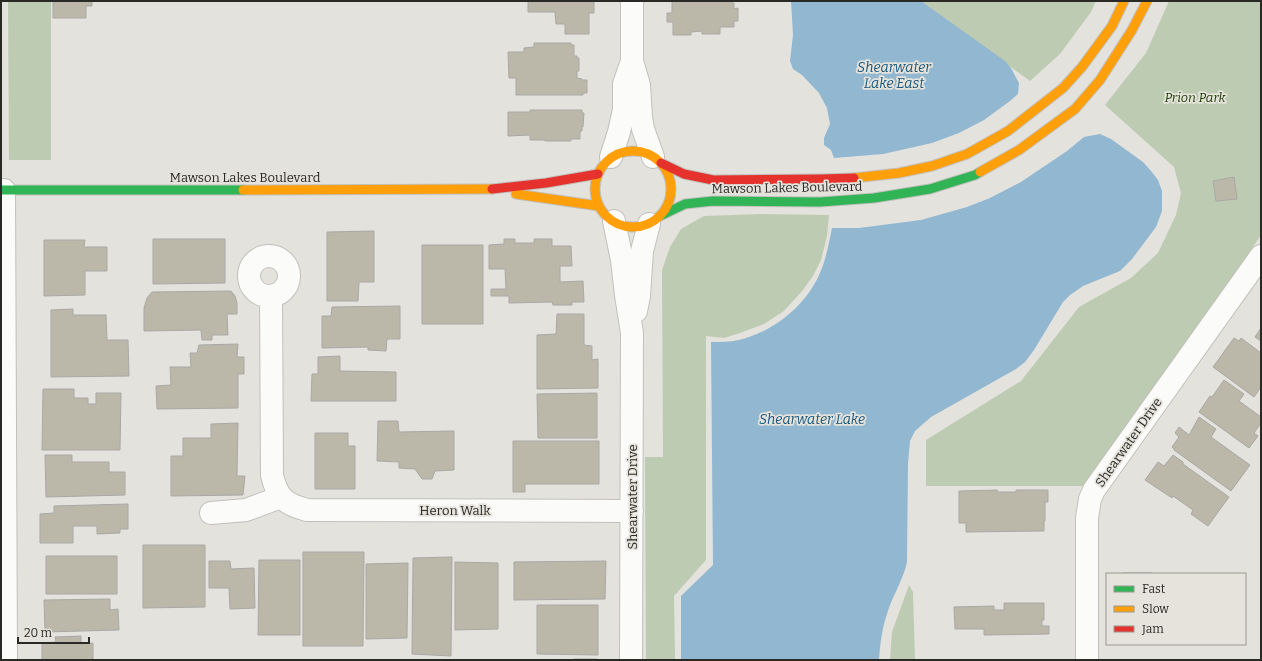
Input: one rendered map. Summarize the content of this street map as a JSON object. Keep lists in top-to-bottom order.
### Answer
{
  "streets": {
    "street": ["Mawson Lakes Boulevard", "Shearwater Drive", "Heron Walk"]
  },
  "crossings": [
    ["Mawson Lakes Boulevard", "Shearwater Drive"],
    ["Shearwater Drive", "Heron Walk"]
  ],
  "water": ["Shearwater Lake East", "Shearwater Lake"],
  "parks": ["Prion Park"],
  "legend": ["Fast", "Slow", "Jam"],
  "scale_bar": "20 m"
}
